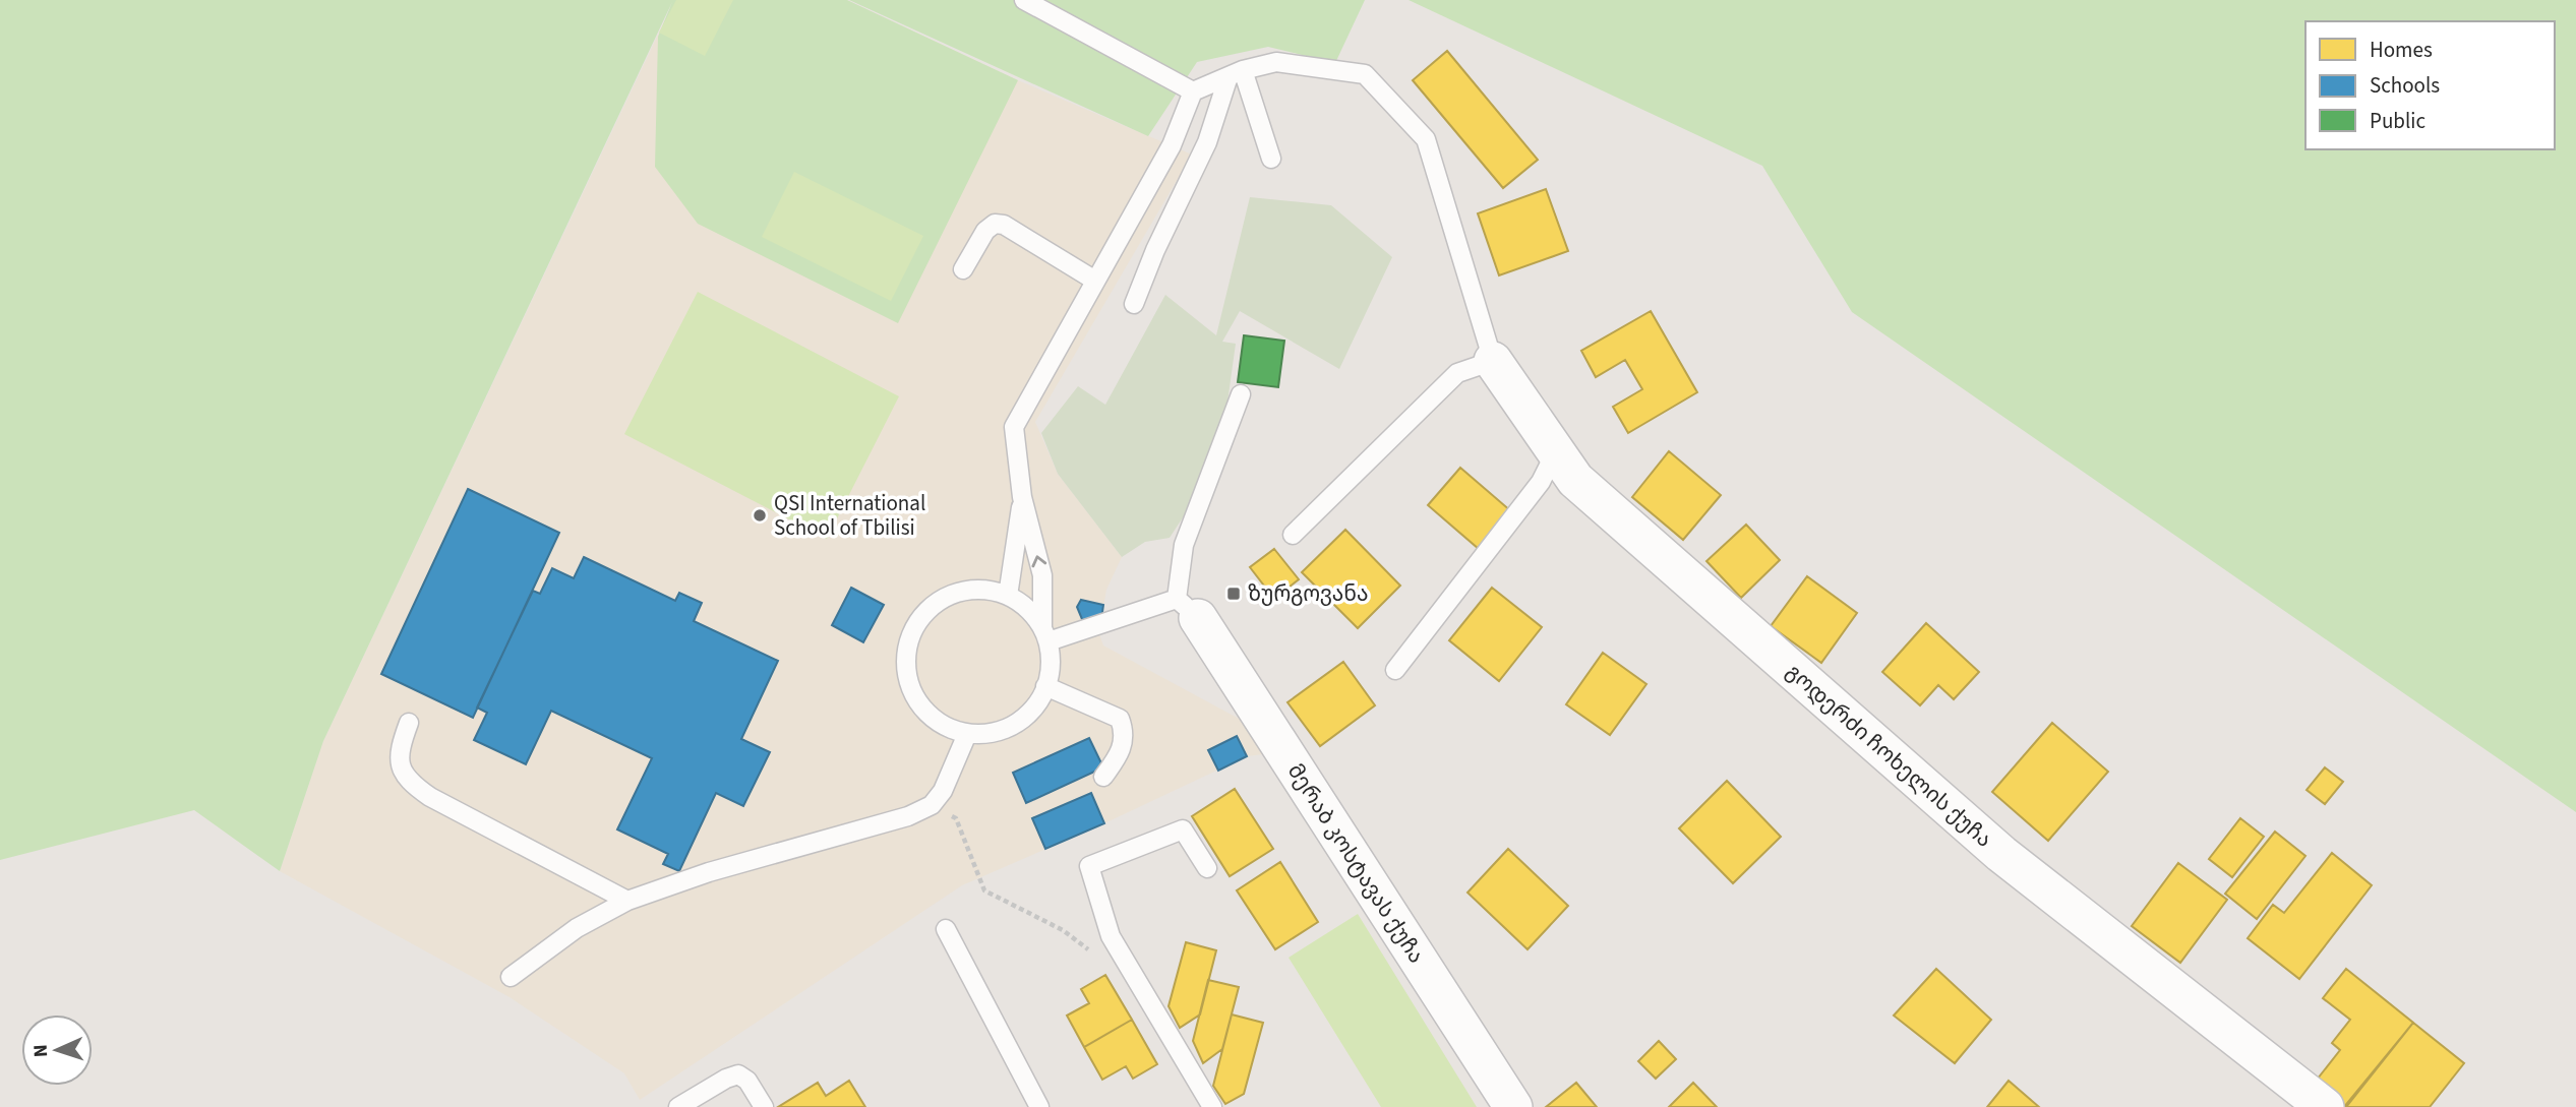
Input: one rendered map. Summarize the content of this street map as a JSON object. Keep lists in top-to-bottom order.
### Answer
{
  "streets": {
    "street": ["გოდერძი ჩოხელის ქუჩა", "მერაბ კოსტავას ქუჩა"]
  },
  "places": {
    "other": ["QSI International School of Tbilisi"],
    "transit": ["ზურგოვანა"]
  },
  "legend": ["Homes", "Schools", "Public"],
  "north": "left"
}
